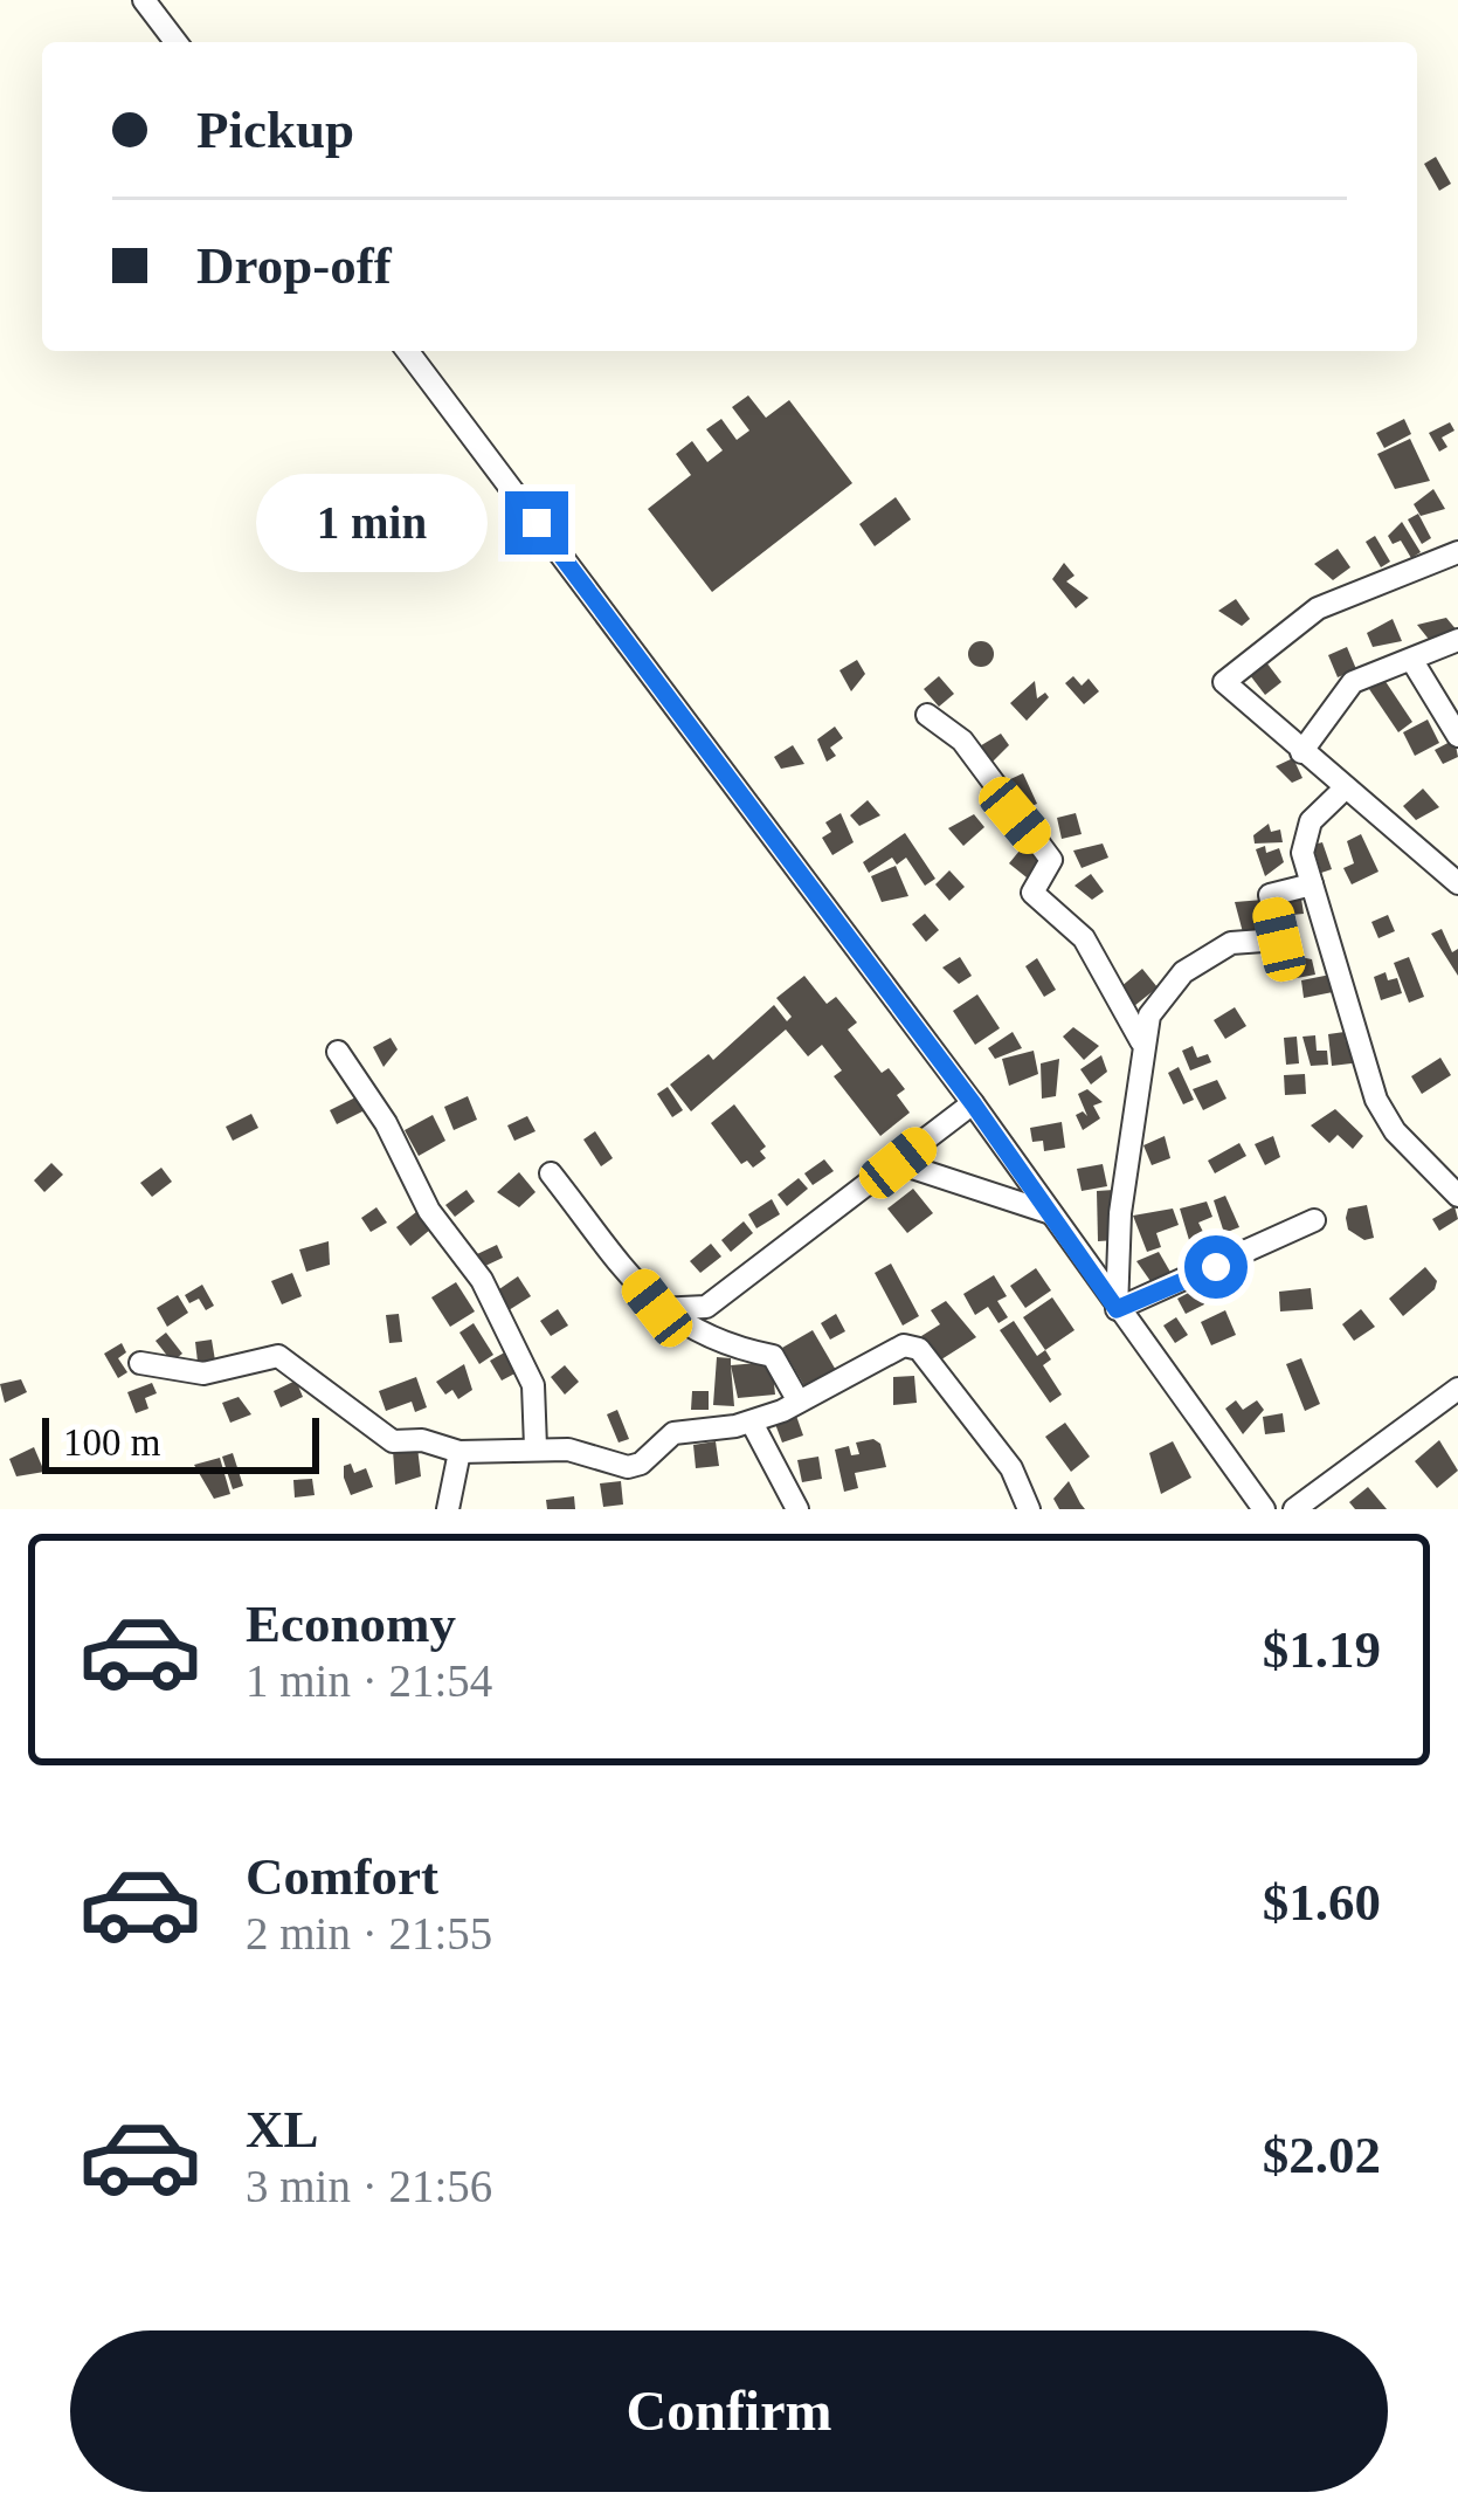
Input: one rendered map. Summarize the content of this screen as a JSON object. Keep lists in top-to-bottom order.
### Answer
{
  "scale_bar": "100 m",
  "page": {
    "banner": ["Pickup", "Drop-off"],
    "bubble": "1 min",
    "scale": "100 m",
    "list": [
      {
        "name": "Economy",
        "note": "1 min · 21:54",
        "value": "$1.19"
      },
      {
        "name": "Comfort",
        "note": "2 min · 21:55",
        "value": "$1.60"
      },
      {
        "name": "XL",
        "note": "3 min · 21:56",
        "value": "$2.02"
      }
    ],
    "buttons": "Confirm"
  }
}
